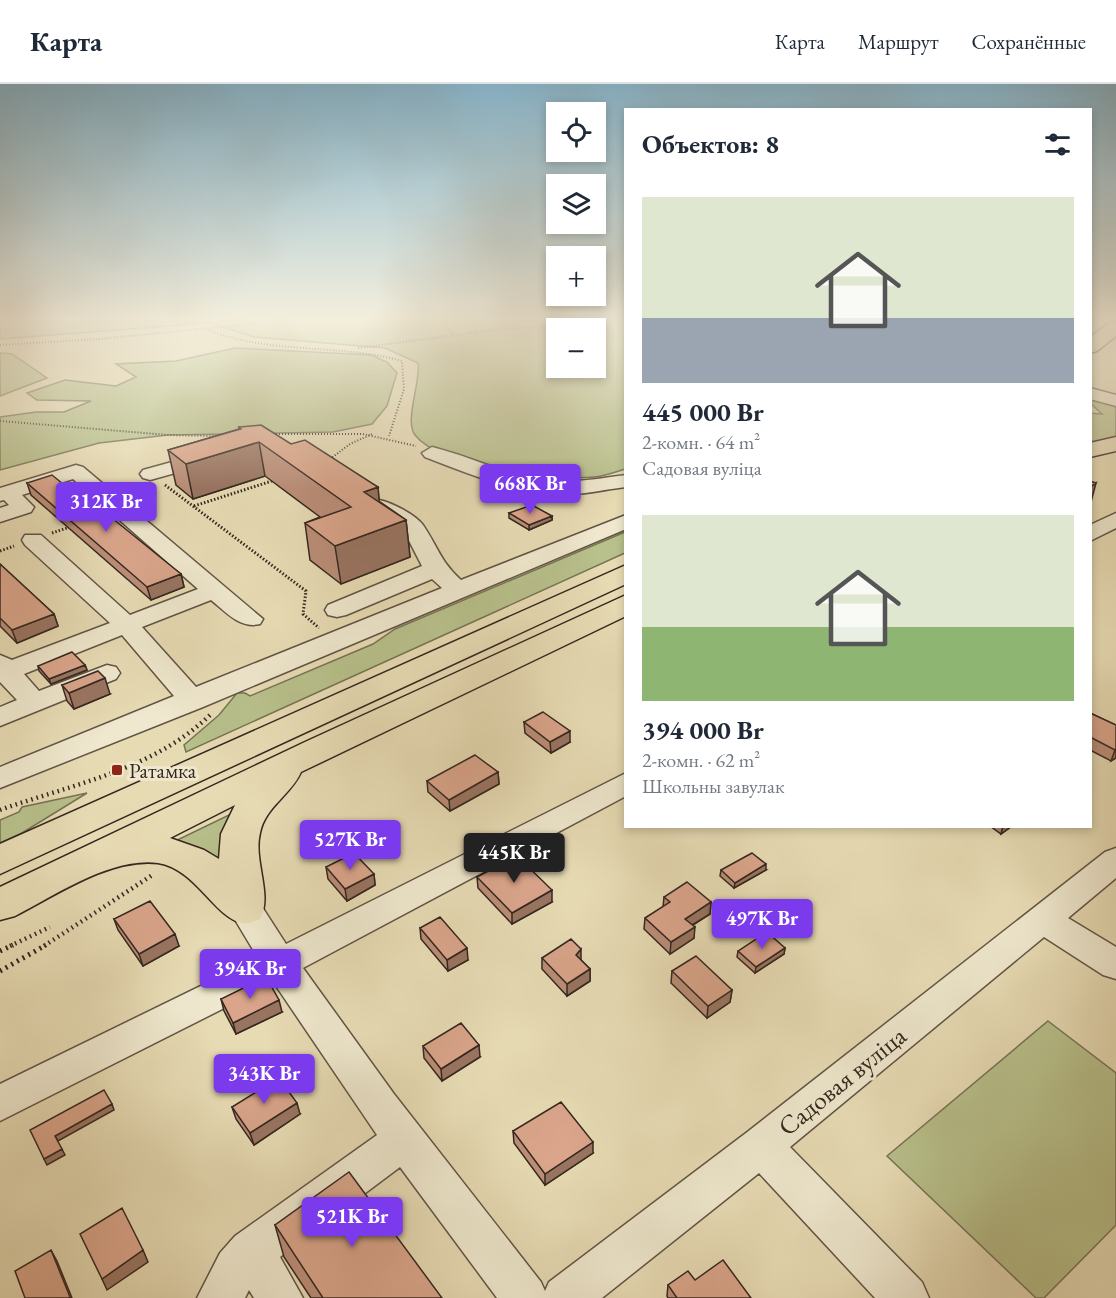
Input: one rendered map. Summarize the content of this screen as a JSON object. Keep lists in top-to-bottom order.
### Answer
{
  "streets": {
    "street": ["Садовая вуліца"]
  },
  "places": {
    "transit": ["Ратамка"]
  },
  "page": {
    "header": "Карта",
    "nav": ["Карта", "Маршрут", "Сохранённые"],
    "map_buttons": ["+", "−"],
    "heading": "Объектов: 8",
    "list": [
      {
        "name": "445 000 Br",
        "note": "2-комн. · 64 m² · Садовая вуліца"
      },
      {
        "name": "394 000 Br",
        "note": "2-комн. · 62 m² · Школьны завулак"
      }
    ],
    "price": [
      "668K Br",
      "312K Br",
      "527K Br",
      "445K Br",
      "497K Br",
      "394K Br",
      "343K Br",
      "521K Br"
    ]
  }
}
